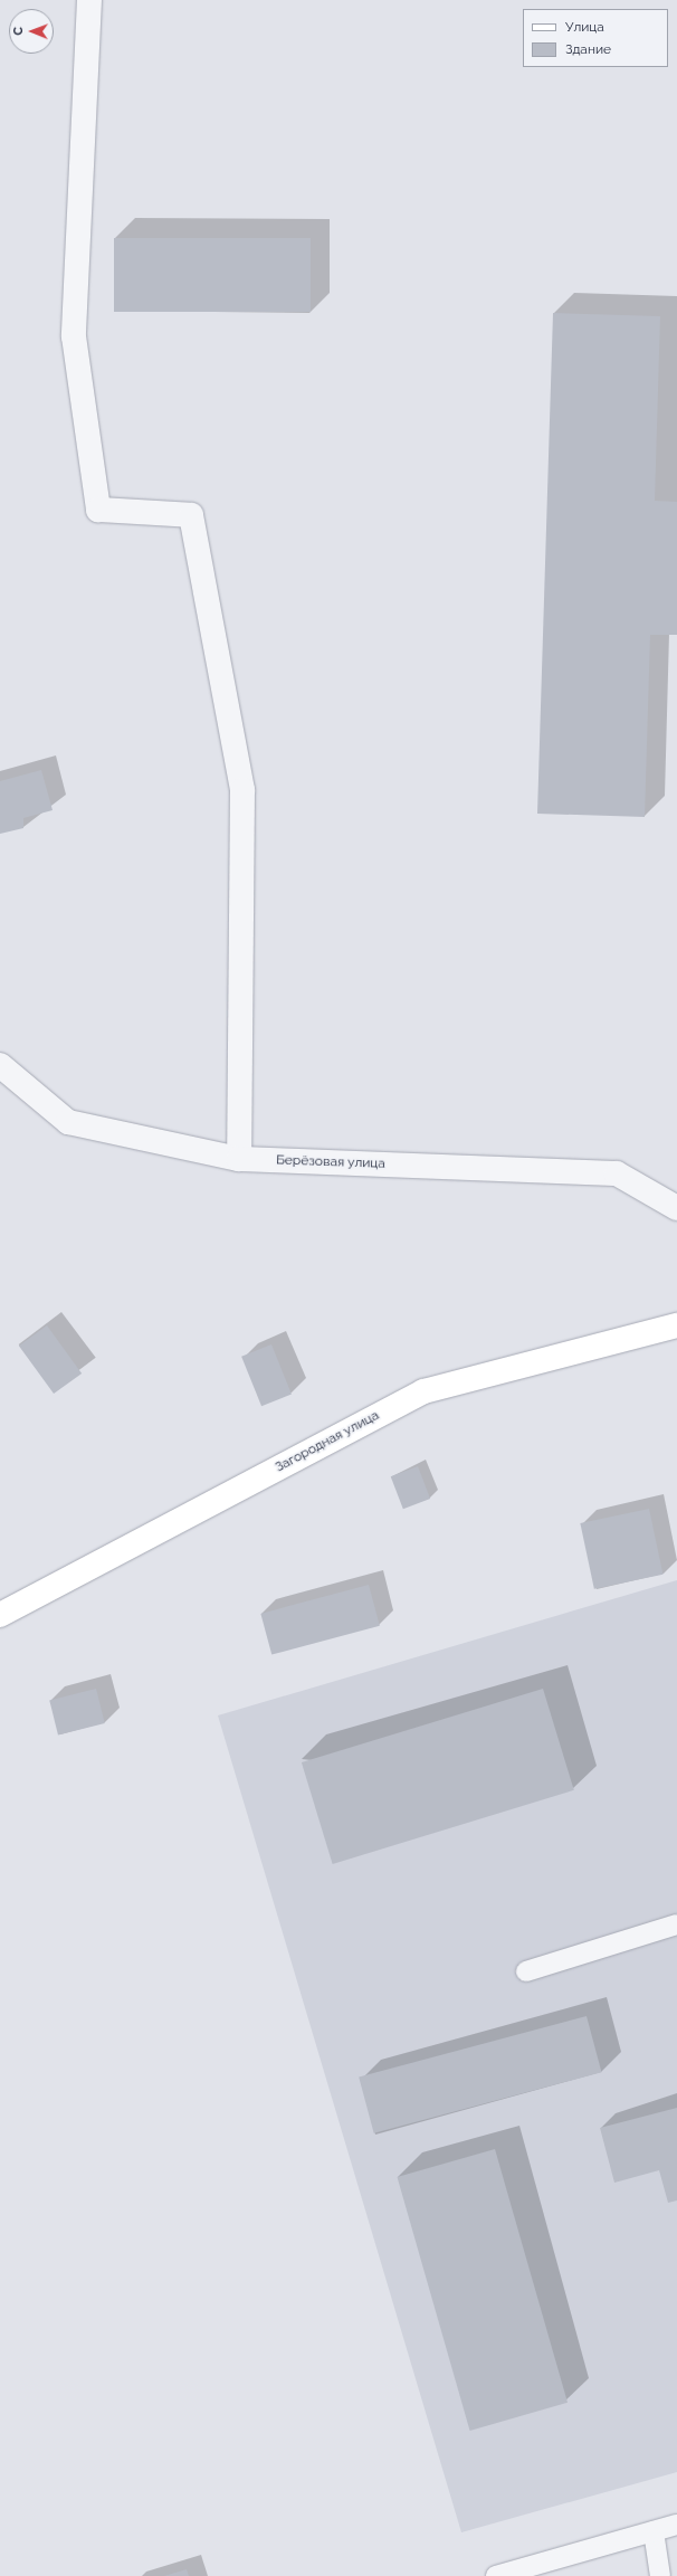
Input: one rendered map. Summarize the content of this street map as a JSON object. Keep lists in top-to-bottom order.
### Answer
{
  "streets": {
    "street": ["Берёзовая улица", "Загородная улица"]
  },
  "legend": ["Улица", "Здание"],
  "north": "left"
}
